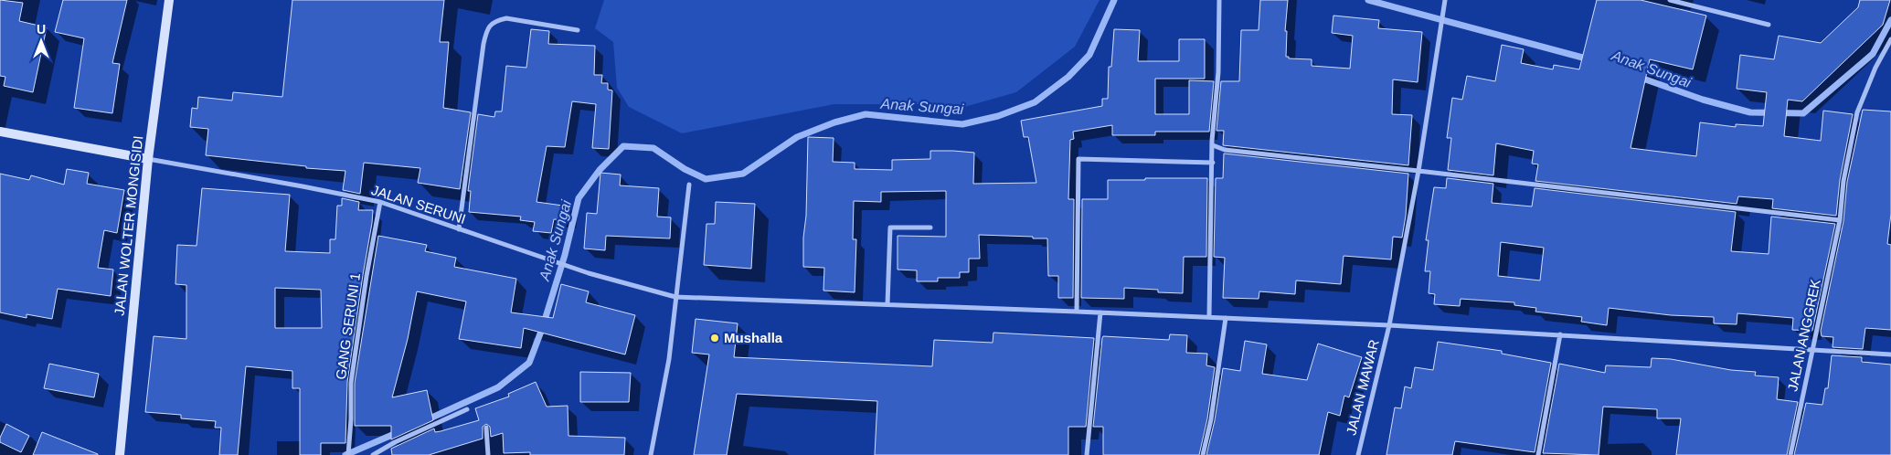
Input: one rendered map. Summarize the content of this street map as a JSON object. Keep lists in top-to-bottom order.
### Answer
{
  "streets": {
    "street": [
      "JALAN SERUNI",
      "JALAN WOLTER MONGISIDI",
      "GANG SERUNI 1",
      "JALAN ANGGREK",
      "JALAN MAWAR"
    ]
  },
  "crossings": [
    ["JALAN SERUNI", "JALAN WOLTER MONGISIDI"],
    ["JALAN SERUNI", "GANG SERUNI 1"],
    ["JALAN SERUNI", "JALAN ANGGREK"],
    ["JALAN SERUNI", "JALAN MAWAR"]
  ],
  "water": ["Anak Sungai"],
  "places": ["Mushalla"],
  "north": "top"
}
